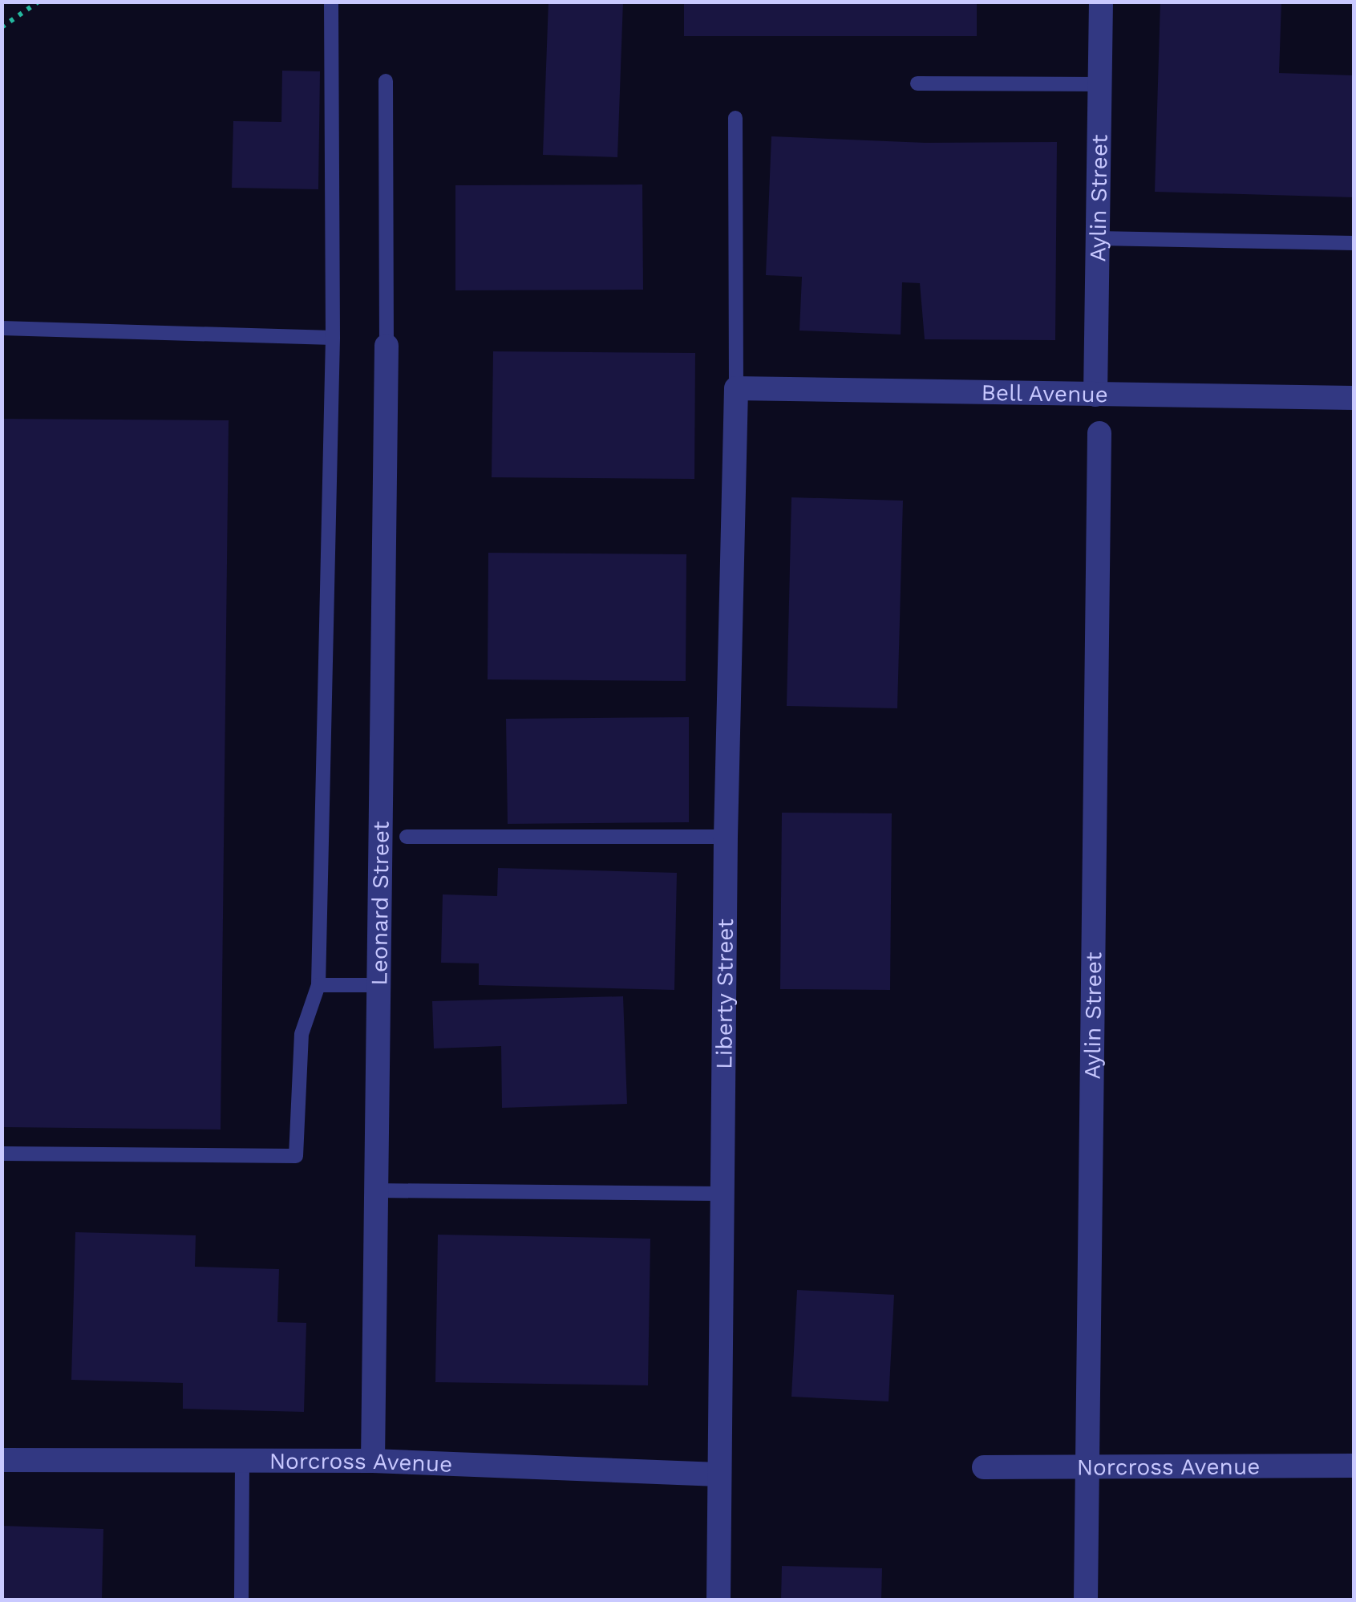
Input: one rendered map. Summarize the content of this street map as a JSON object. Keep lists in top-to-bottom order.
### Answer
{
  "streets": {
    "street": [
      "Aylin Street",
      "Bell Avenue",
      "Leonard Street",
      "Liberty Street",
      "Norcross Avenue"
    ]
  },
  "crossings": [
    ["Aylin Street", "Bell Avenue"],
    ["Aylin Street", "Norcross Avenue"],
    ["Bell Avenue", "Liberty Street"],
    ["Leonard Street", "Norcross Avenue"],
    ["Liberty Street", "Norcross Avenue"]
  ]
}
